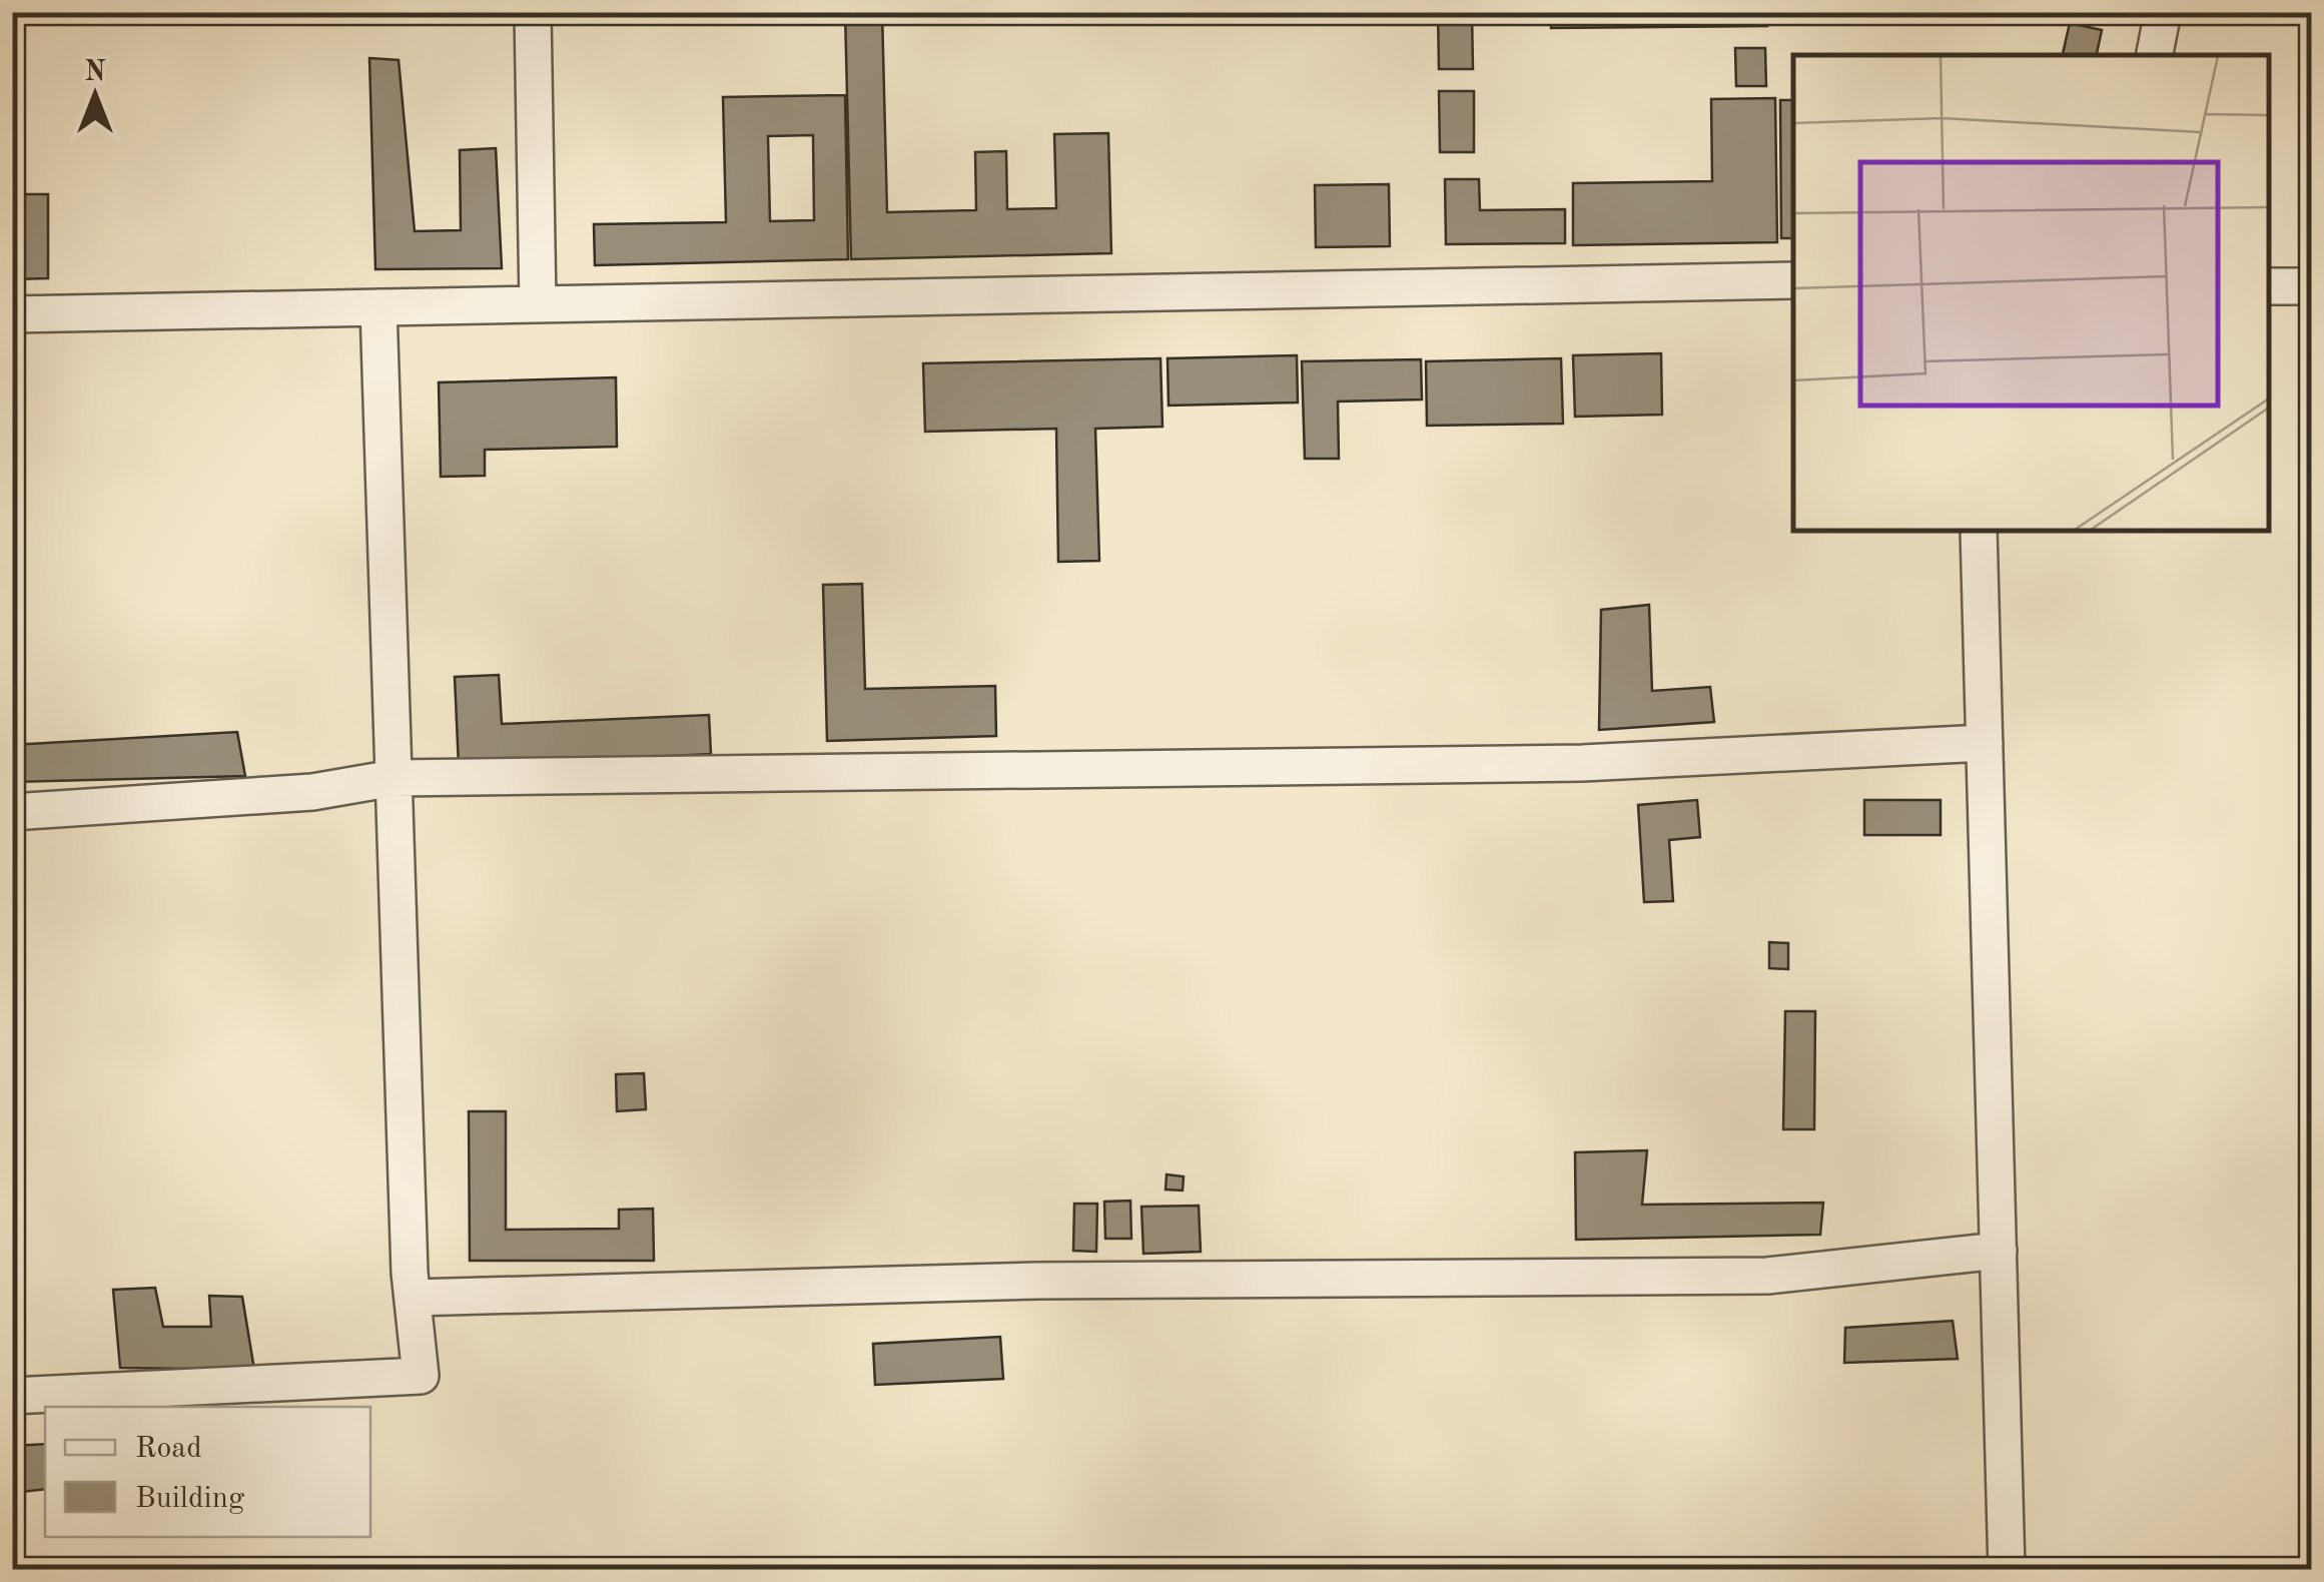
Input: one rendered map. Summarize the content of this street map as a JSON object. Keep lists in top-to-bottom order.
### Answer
{
  "legend": ["Road", "Building"],
  "north": "top"
}
